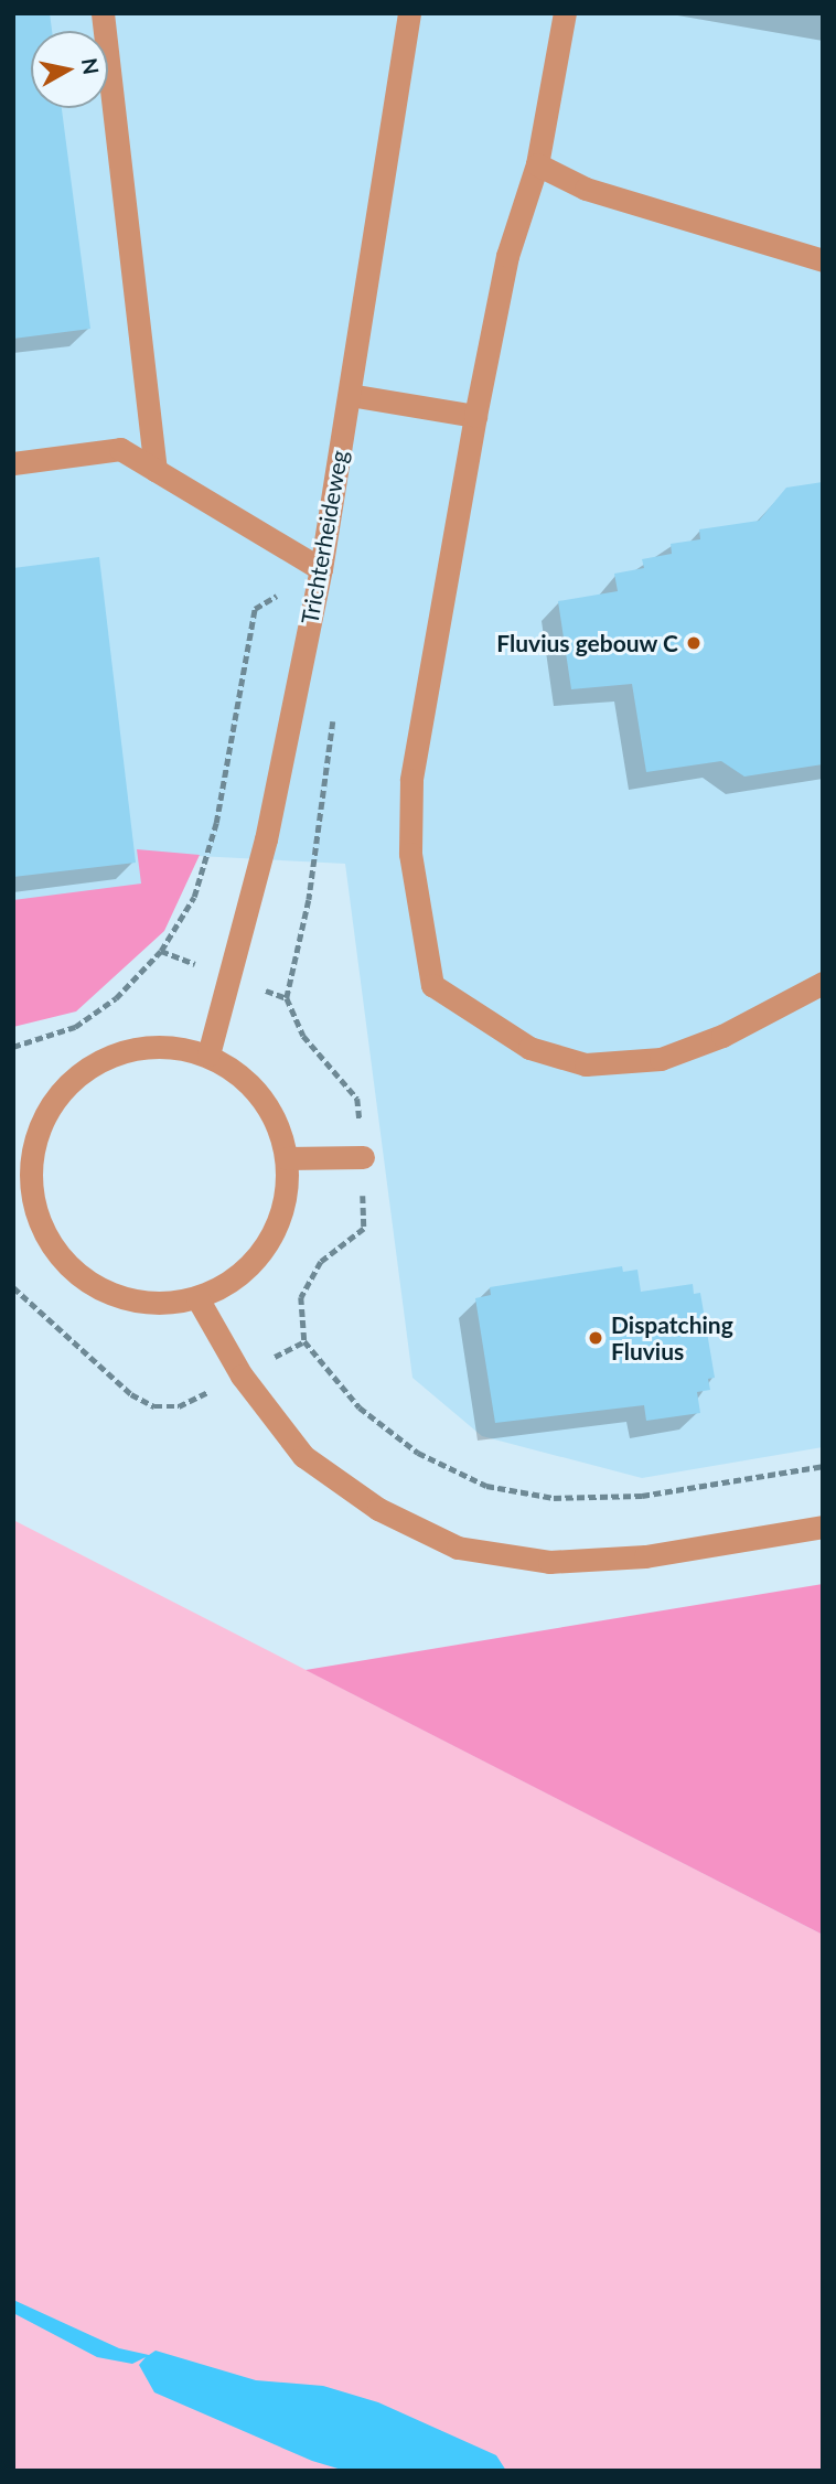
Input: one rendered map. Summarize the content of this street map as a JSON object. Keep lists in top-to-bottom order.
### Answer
{
  "streets": {
    "street": ["Trichterheideweg"]
  },
  "places": ["Fluvius gebouw C", "Dispatching Fluvius"],
  "north": "right"
}
